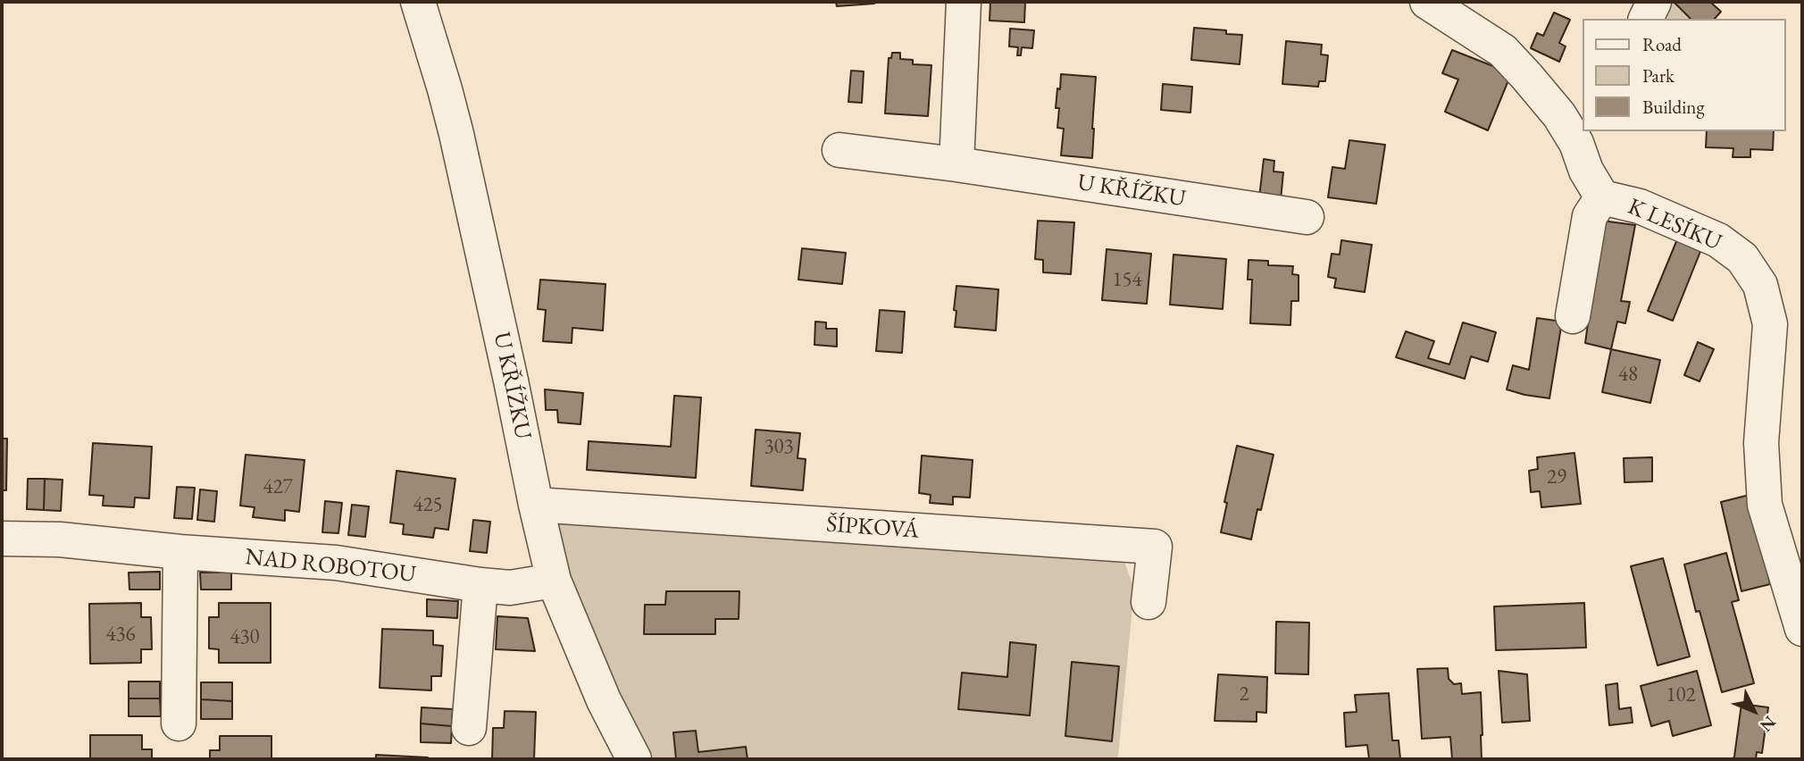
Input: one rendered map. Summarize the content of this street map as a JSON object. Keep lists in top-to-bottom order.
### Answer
{
  "streets": {
    "street": [
      "U KŘÍŽKU",
      "K LESÍKU",
      "ŠÍPKOVÁ",
      "NAD ROBOTOU"
    ]
  },
  "crossings": [
    ["U KŘÍŽKU", "ŠÍPKOVÁ"],
    ["U KŘÍŽKU", "NAD ROBOTOU"]
  ],
  "house_numbers": [
    "154",
    "48",
    "303",
    "29",
    "427",
    "425",
    "436",
    "430",
    "2",
    "102"
  ],
  "legend": ["Road", "Park", "Building"],
  "north": "bottom right"
}
